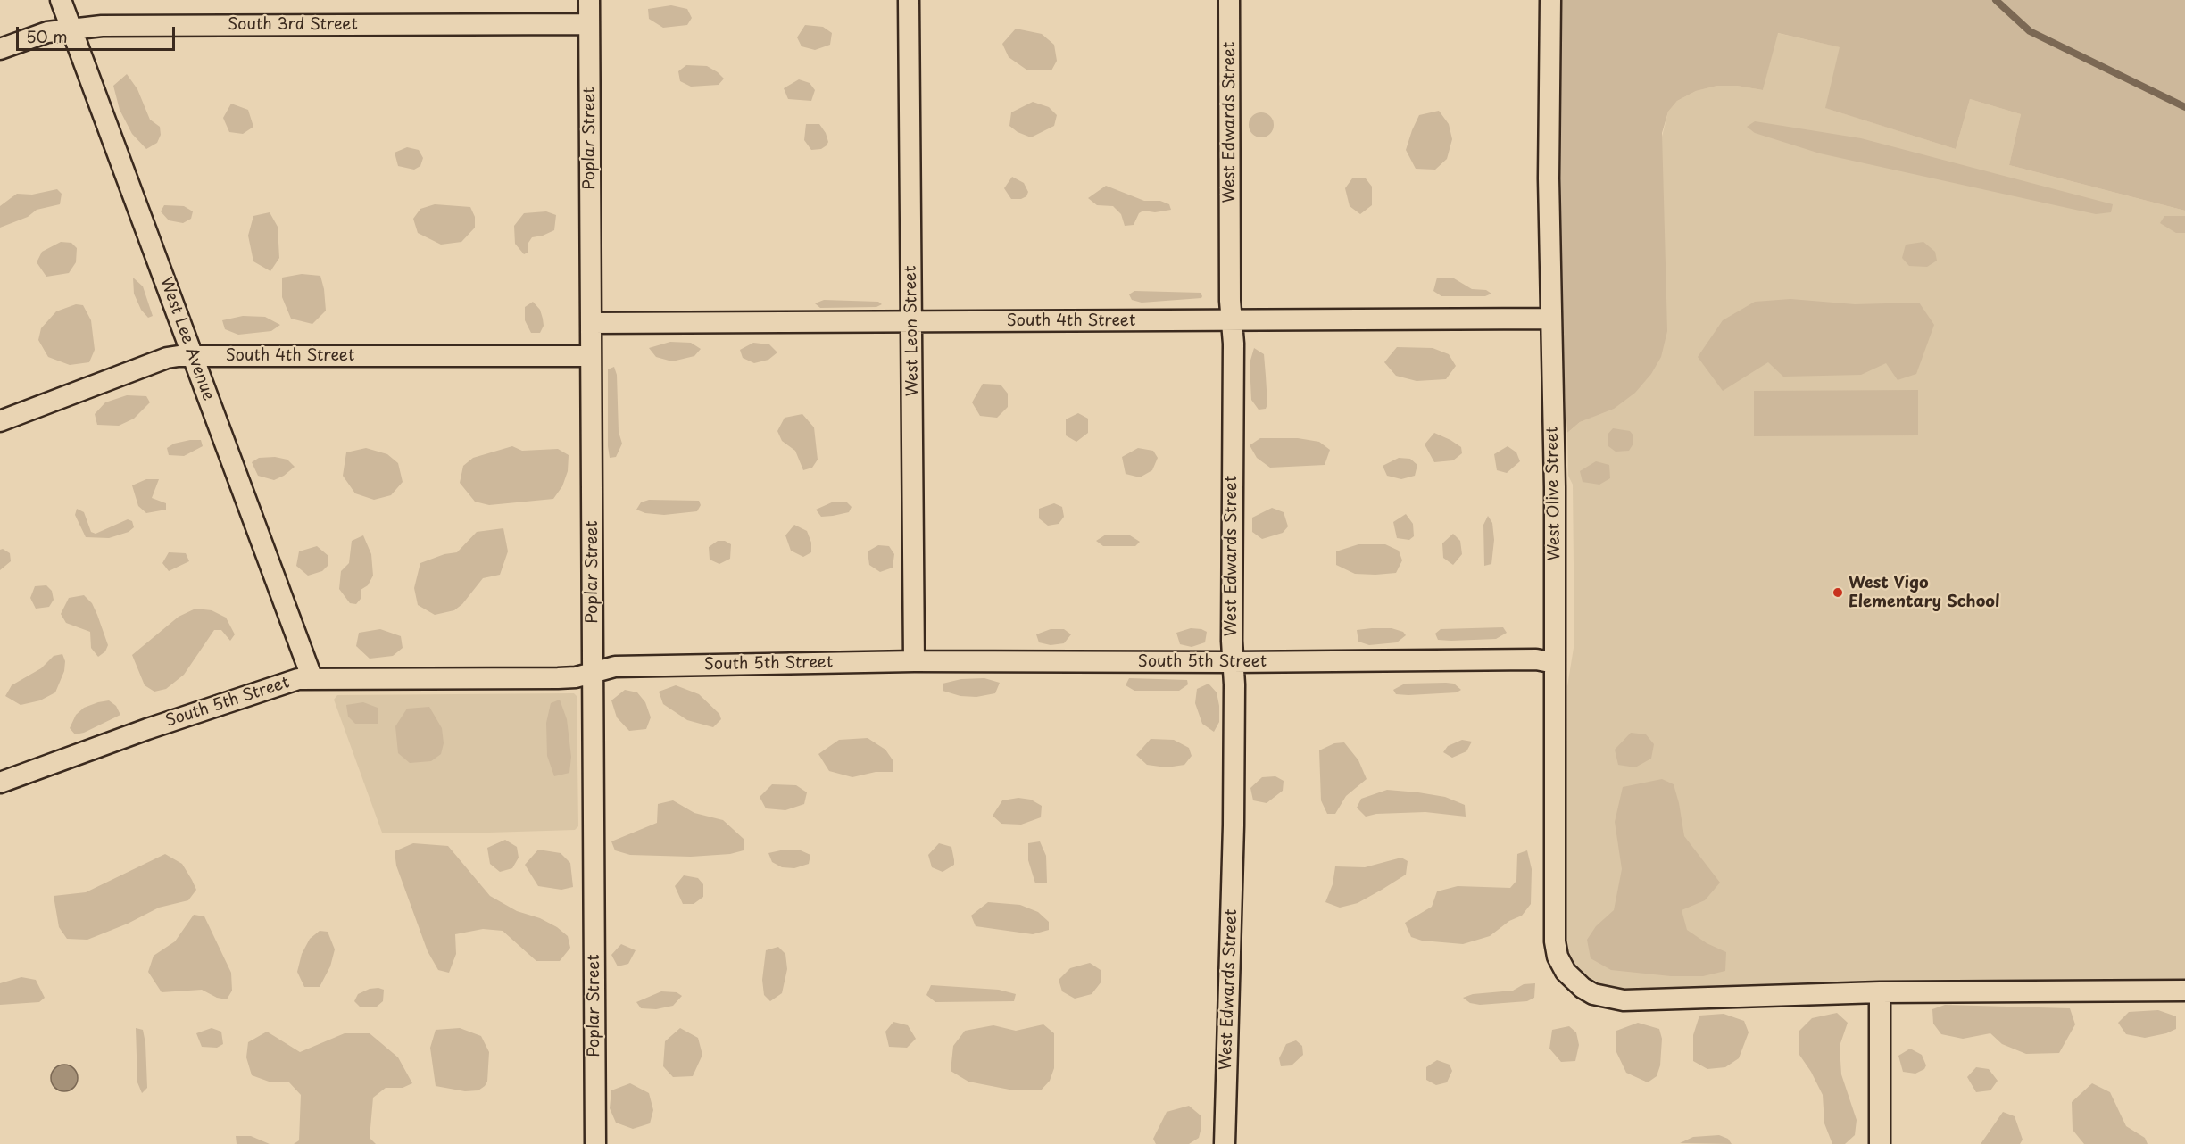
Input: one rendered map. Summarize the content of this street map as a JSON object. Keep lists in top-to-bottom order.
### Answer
{
  "streets": {
    "street": [
      "South 3rd Street",
      "West Edwards Street",
      "Poplar Street",
      "South 4th Street",
      "West Leon Street",
      "West Lee Avenue",
      "West Olive Street",
      "South 5th Street"
    ]
  },
  "crossings": [
    ["South 3rd Street", "Poplar Street"],
    ["South 3rd Street", "West Lee Avenue"],
    ["West Edwards Street", "South 4th Street"],
    ["West Edwards Street", "South 5th Street"],
    ["Poplar Street", "South 4th Street"],
    ["Poplar Street", "South 5th Street"],
    ["South 4th Street", "West Leon Street"],
    ["South 4th Street", "West Lee Avenue"],
    ["South 4th Street", "West Olive Street"],
    ["West Leon Street", "South 5th Street"],
    ["West Lee Avenue", "South 5th Street"],
    ["West Olive Street", "South 5th Street"]
  ],
  "places": ["West Vigo Elementary School"],
  "scale_bar": "50 m"
}
